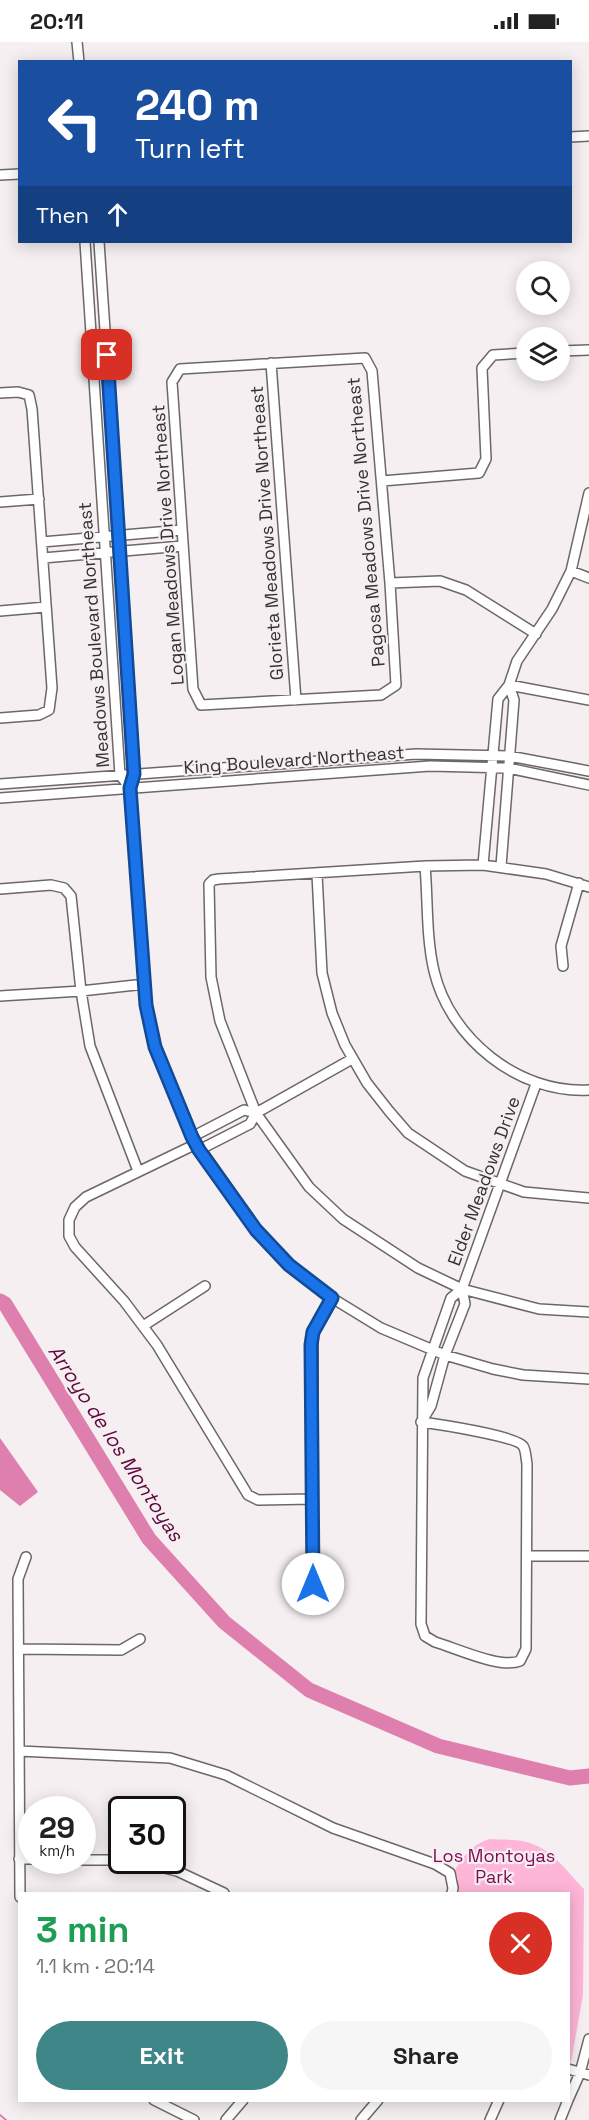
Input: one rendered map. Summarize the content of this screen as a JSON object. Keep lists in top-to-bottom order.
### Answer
{
  "streets": {
    "street": [
      "Pagosa Meadows Drive Northeast",
      "Glorieta Meadows Drive Northeast",
      "Logan Meadows Drive Northeast",
      "Meadows Boulevard Northeast",
      "King Boulevard Northeast",
      "Elder Meadows Drive"
    ]
  },
  "crossings": [
    ["Pagosa Meadows Drive Northeast", "Glorieta Meadows Drive Northeast"],
    ["Pagosa Meadows Drive Northeast", "Logan Meadows Drive Northeast"],
    ["Glorieta Meadows Drive Northeast", "Logan Meadows Drive Northeast"],
    ["Meadows Boulevard Northeast", "King Boulevard Northeast"]
  ],
  "water": ["Arroyo de los Montoyas"],
  "parks": ["Los Montoyas Park"],
  "page": {
    "status": "20:11",
    "turn": ["240 m", "Turn left"],
    "then": "Then",
    "speed": "29 km/h",
    "limit": "30",
    "heading": ["3 min", "1.1 km · 20:14"],
    "buttons": ["Exit", "Share"]
  }
}
